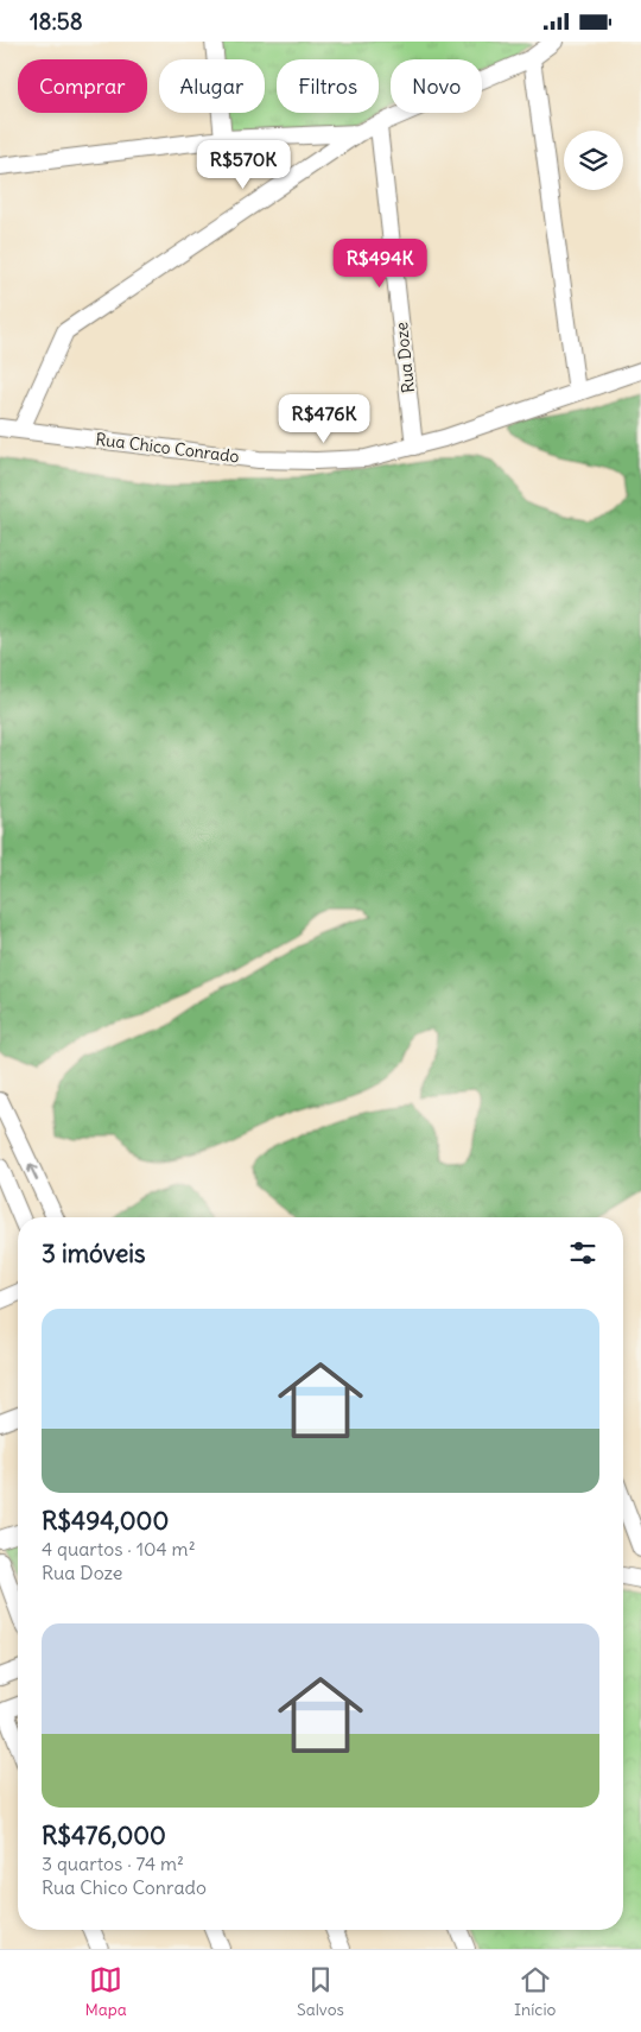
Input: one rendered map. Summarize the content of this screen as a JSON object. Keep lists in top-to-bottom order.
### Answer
{
  "streets": {
    "street": ["Rua Doze", "Rua Chico Conrado"]
  },
  "crossings": [
    ["Rua Doze", "Rua Chico Conrado"]
  ],
  "page": {
    "status": "18:58",
    "chip": [
      "Comprar",
      "Alugar",
      "Filtros",
      "Novo"
    ],
    "price": ["R$570K", "R$494K", "R$476K"],
    "heading": "3 imóveis",
    "list": [
      {
        "name": "R$494,000",
        "note": "4 quartos · 104 m² · Rua Doze"
      },
      {
        "name": "R$476,000",
        "note": "3 quartos · 74 m² · Rua Chico Conrado"
      }
    ],
    "tabs": ["Mapa", "Salvos", "Início"]
  }
}
